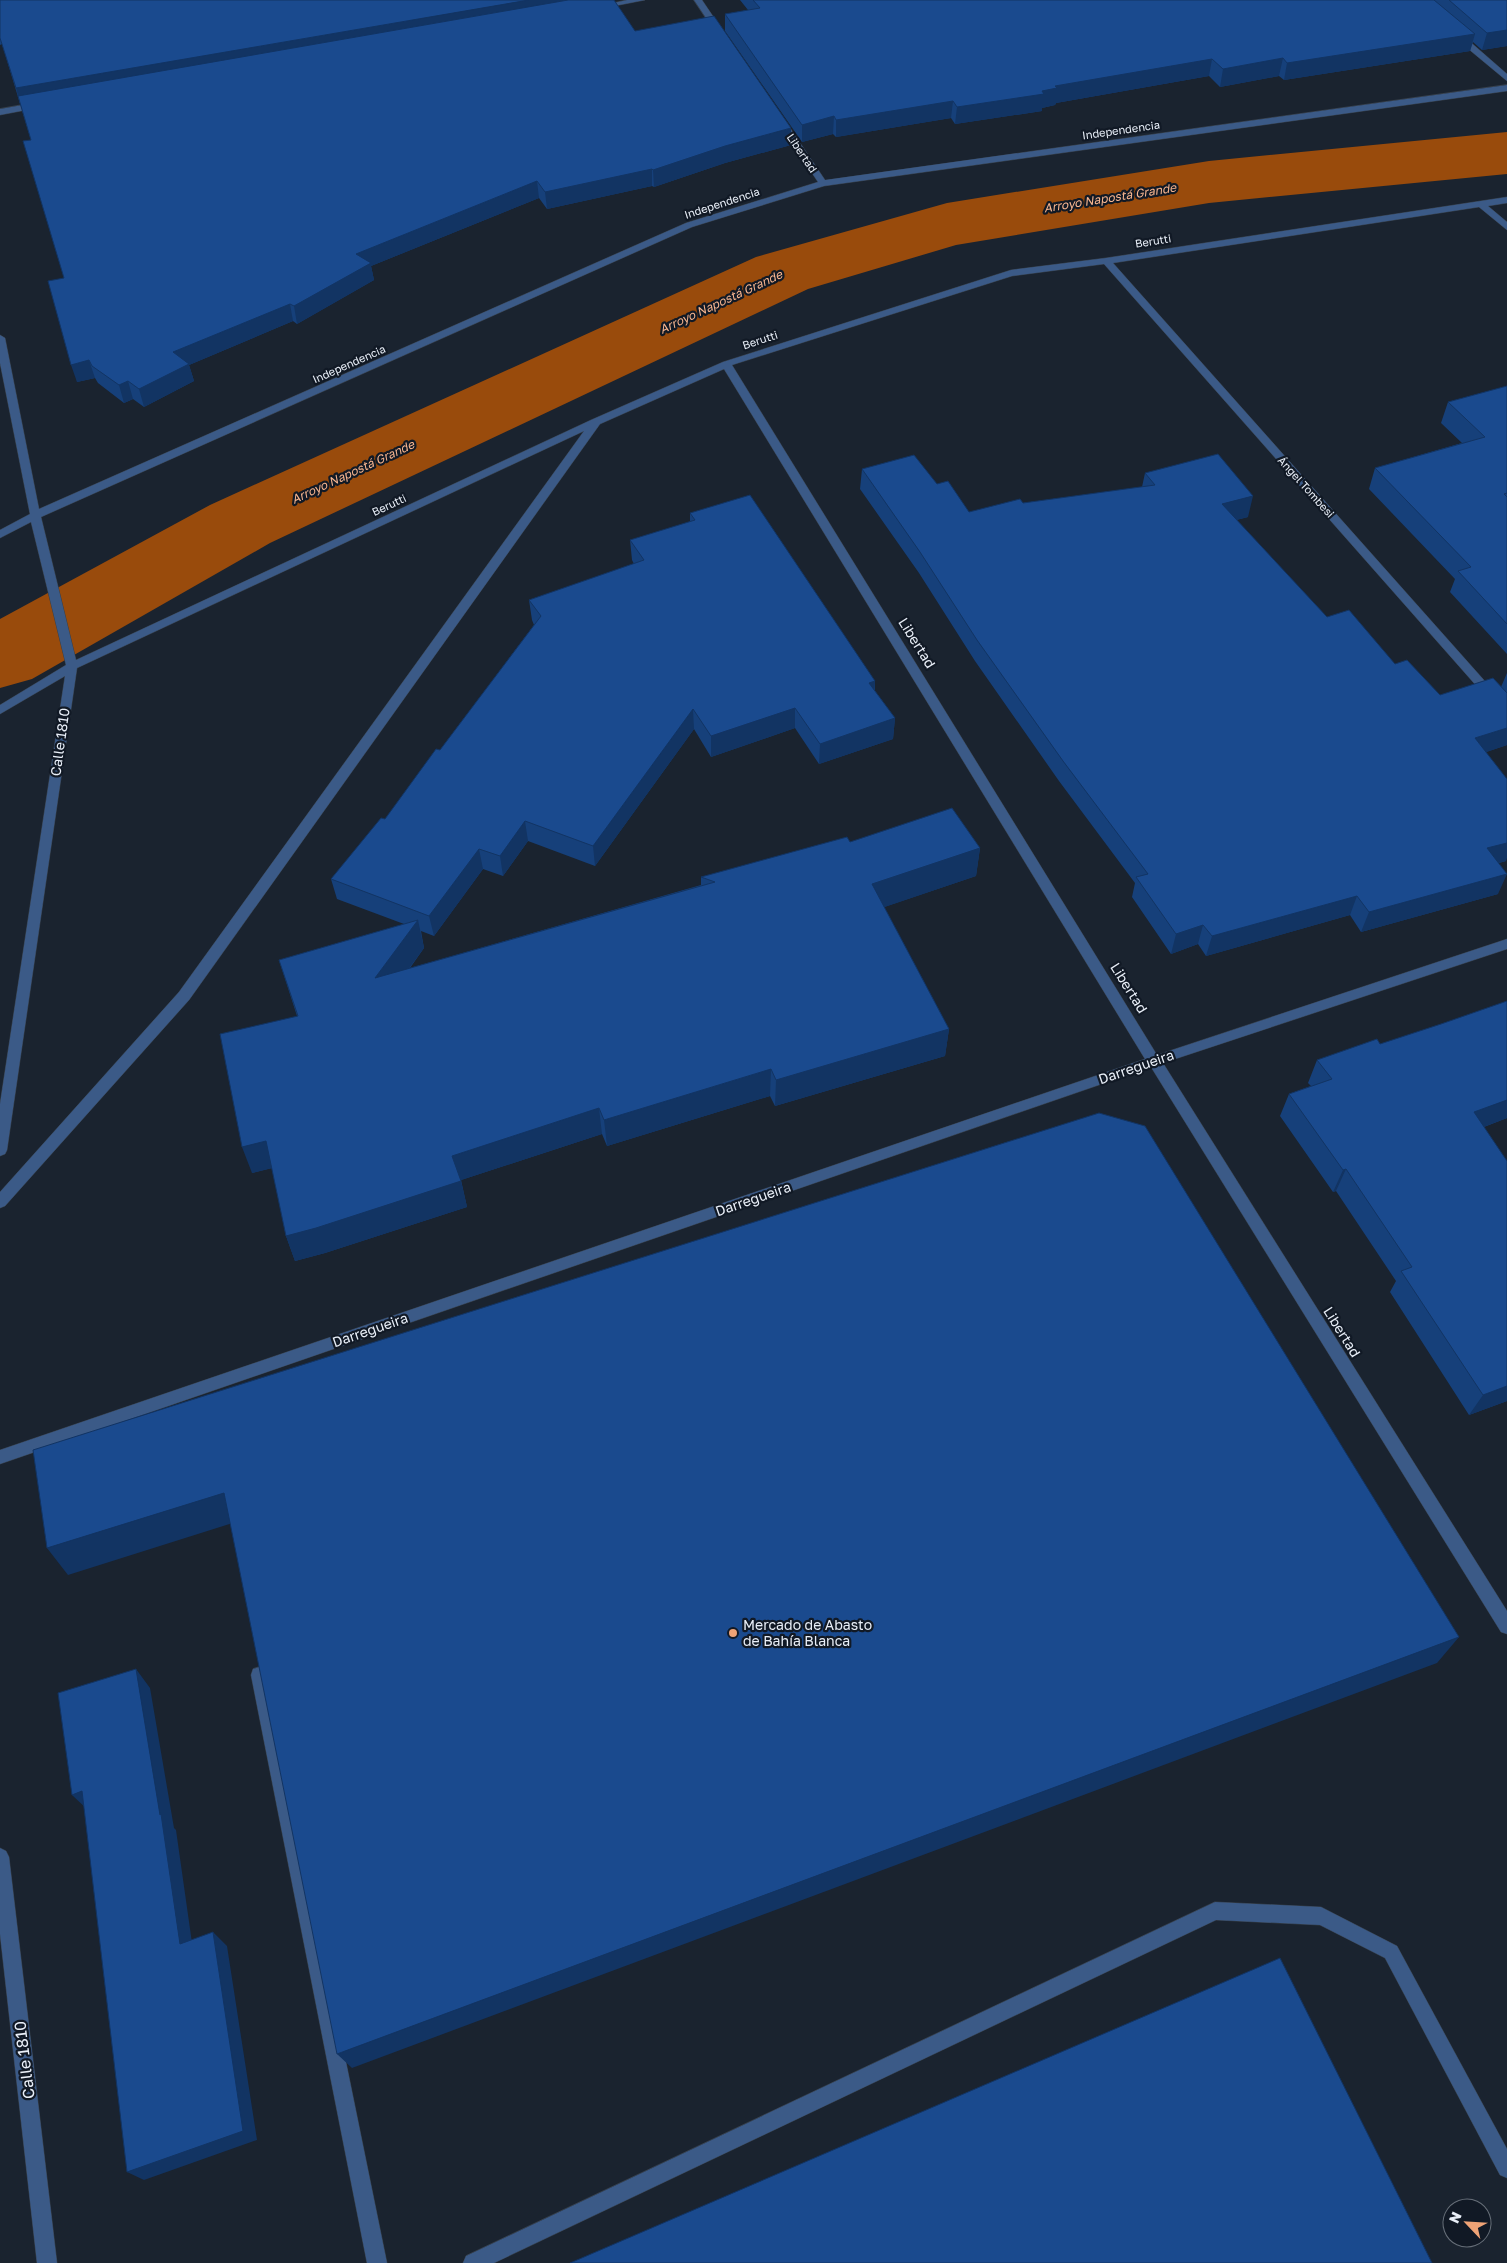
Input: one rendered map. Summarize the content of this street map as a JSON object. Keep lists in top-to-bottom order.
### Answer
{
  "streets": {
    "street": [
      "Independencia",
      "Libertad",
      "Berutti",
      "Ángel Tombesi",
      "Calle 1810",
      "Darregueira"
    ]
  },
  "crossings": [
    ["Independencia", "Libertad"],
    ["Independencia", "Calle 1810"],
    ["Libertad", "Berutti"],
    ["Libertad", "Darregueira"],
    ["Berutti", "Ángel Tombesi"],
    ["Berutti", "Calle 1810"]
  ],
  "water": ["Arroyo Napostá Grande"],
  "places": ["Mercado de Abasto de Bahía Blanca"],
  "north": "top left"
}
